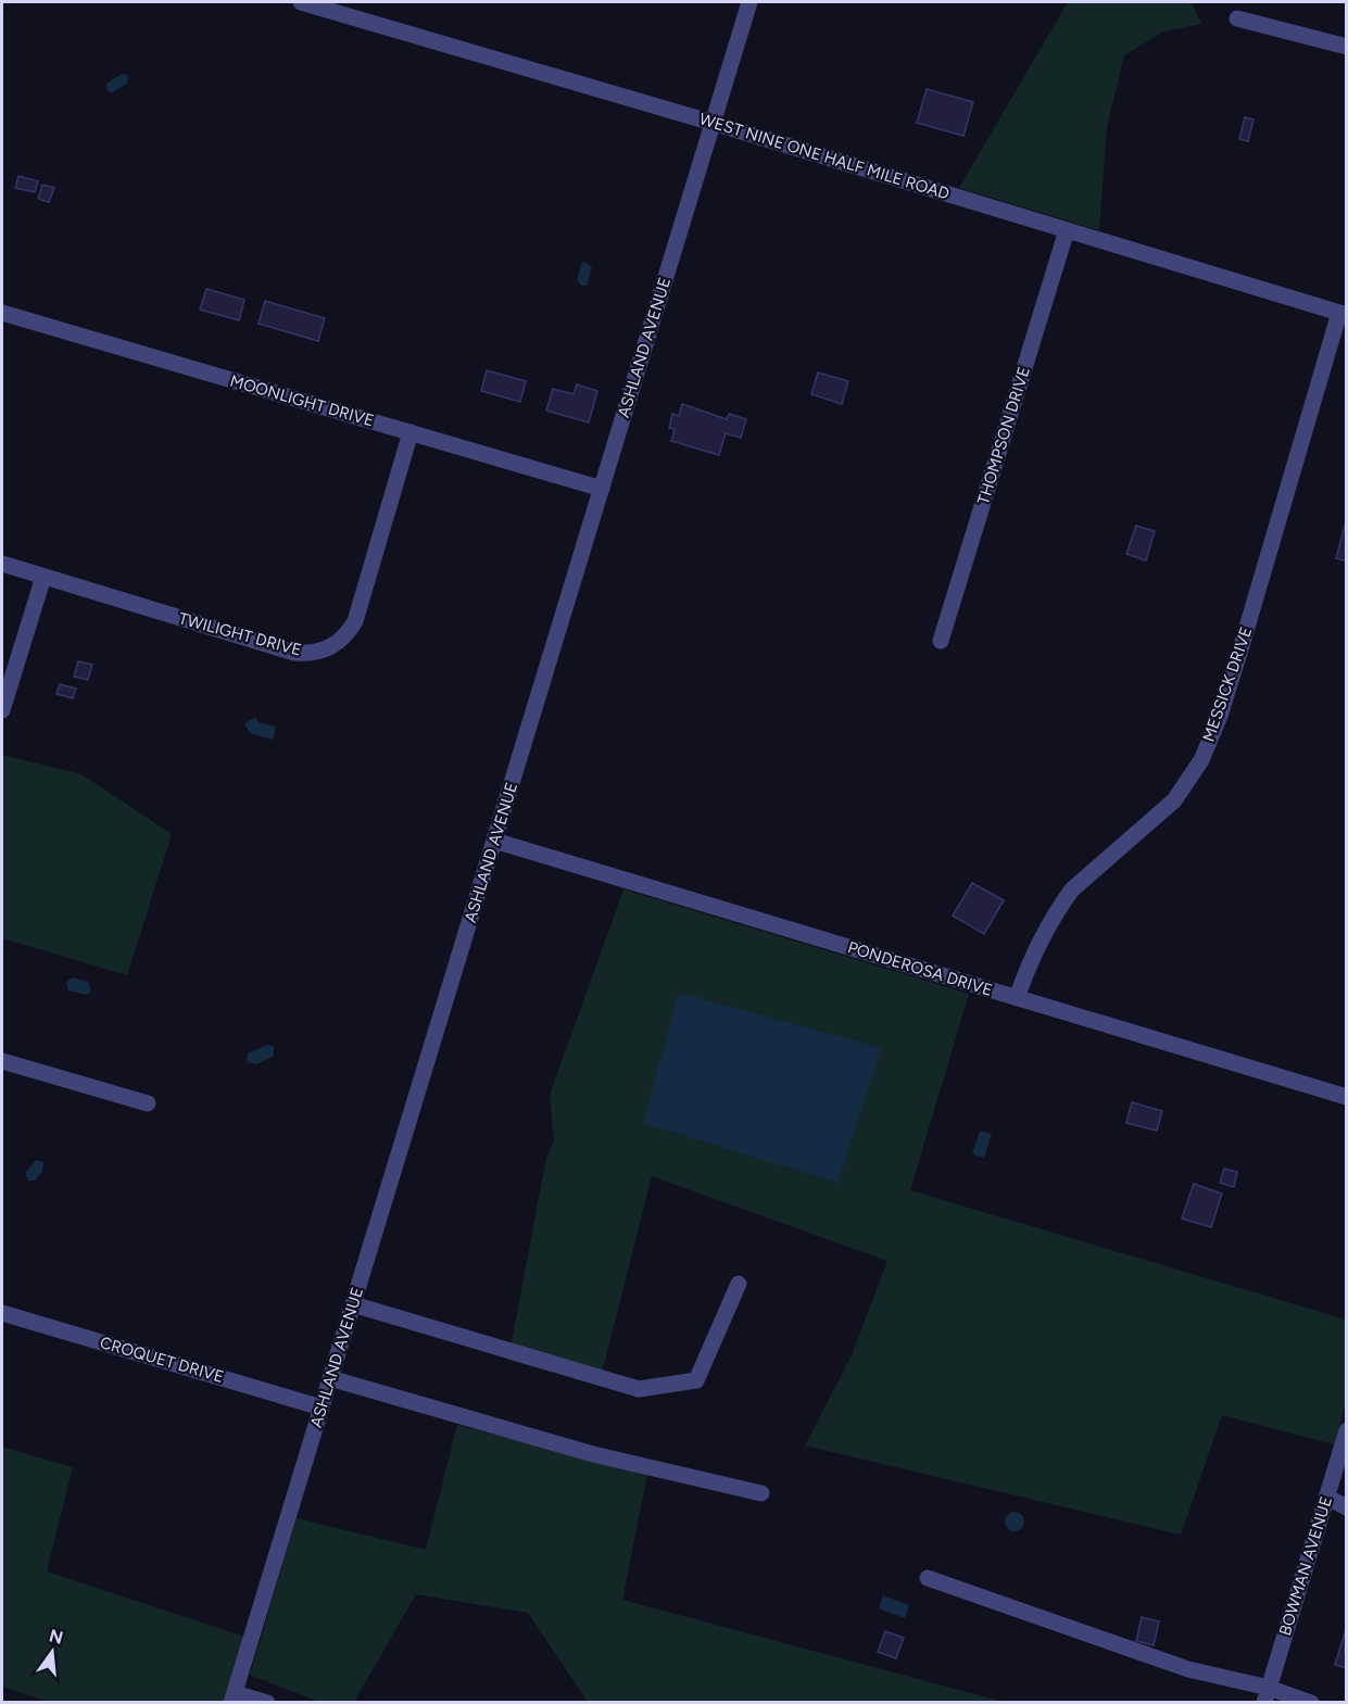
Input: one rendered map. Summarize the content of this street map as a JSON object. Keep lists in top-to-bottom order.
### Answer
{
  "streets": {
    "street": [
      "WEST NINE ONE HALF MILE ROAD",
      "ASHLAND AVENUE",
      "MOONLIGHT DRIVE",
      "THOMPSON DRIVE",
      "TWILIGHT DRIVE",
      "MESSICK DRIVE",
      "PONDEROSA DRIVE",
      "CROQUET DRIVE",
      "BOWMAN AVENUE"
    ]
  },
  "crossings": [
    ["WEST NINE ONE HALF MILE ROAD", "ASHLAND AVENUE"],
    ["WEST NINE ONE HALF MILE ROAD", "THOMPSON DRIVE"],
    ["WEST NINE ONE HALF MILE ROAD", "MESSICK DRIVE"],
    ["ASHLAND AVENUE", "MOONLIGHT DRIVE"],
    ["ASHLAND AVENUE", "PONDEROSA DRIVE"],
    ["ASHLAND AVENUE", "CROQUET DRIVE"],
    ["MOONLIGHT DRIVE", "TWILIGHT DRIVE"],
    ["MESSICK DRIVE", "PONDEROSA DRIVE"]
  ],
  "north": "top"
}
